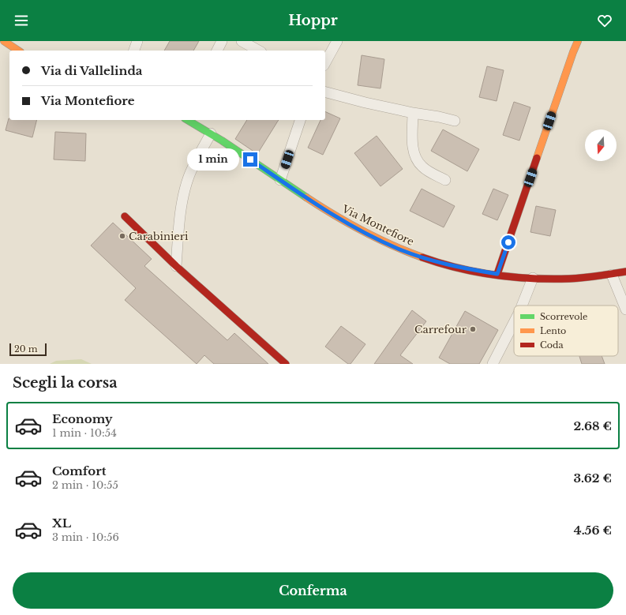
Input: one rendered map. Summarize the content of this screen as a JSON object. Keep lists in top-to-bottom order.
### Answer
{
  "streets": {
    "main road": ["Via Montefiore"]
  },
  "places": ["Carabinieri", "Carrefour"],
  "legend": ["Scorrevole", "Lento", "Coda"],
  "scale_bar": "20 m",
  "north": "bottom",
  "page": {
    "header": "Hoppr",
    "banner": ["Via di Vallelinda", "Via Montefiore"],
    "bubble": "1 min",
    "scale": "20 m",
    "heading": "Scegli la corsa",
    "list": [
      {
        "name": "Economy",
        "note": "1 min · 10:54",
        "value": "2.68 €"
      },
      {
        "name": "Comfort",
        "note": "2 min · 10:55",
        "value": "3.62 €"
      },
      {
        "name": "XL",
        "note": "3 min · 10:56",
        "value": "4.56 €"
      }
    ],
    "buttons": "Conferma"
  }
}
